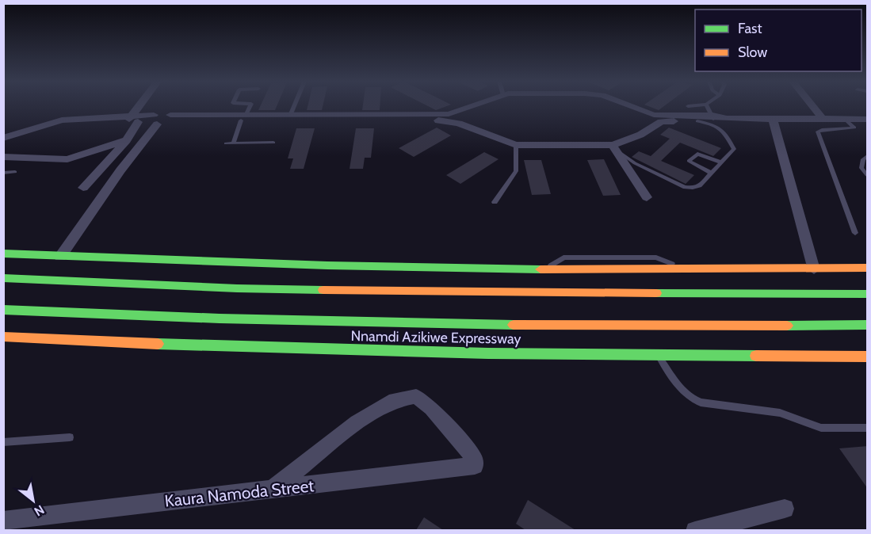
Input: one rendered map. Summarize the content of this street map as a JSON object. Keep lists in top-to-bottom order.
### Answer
{
  "streets": {
    "highway": ["Nnamdi Azikiwe Expressway"],
    "street": ["Kaura Namoda Street"]
  },
  "legend": ["Fast", "Slow"],
  "north": "bottom right"
}
